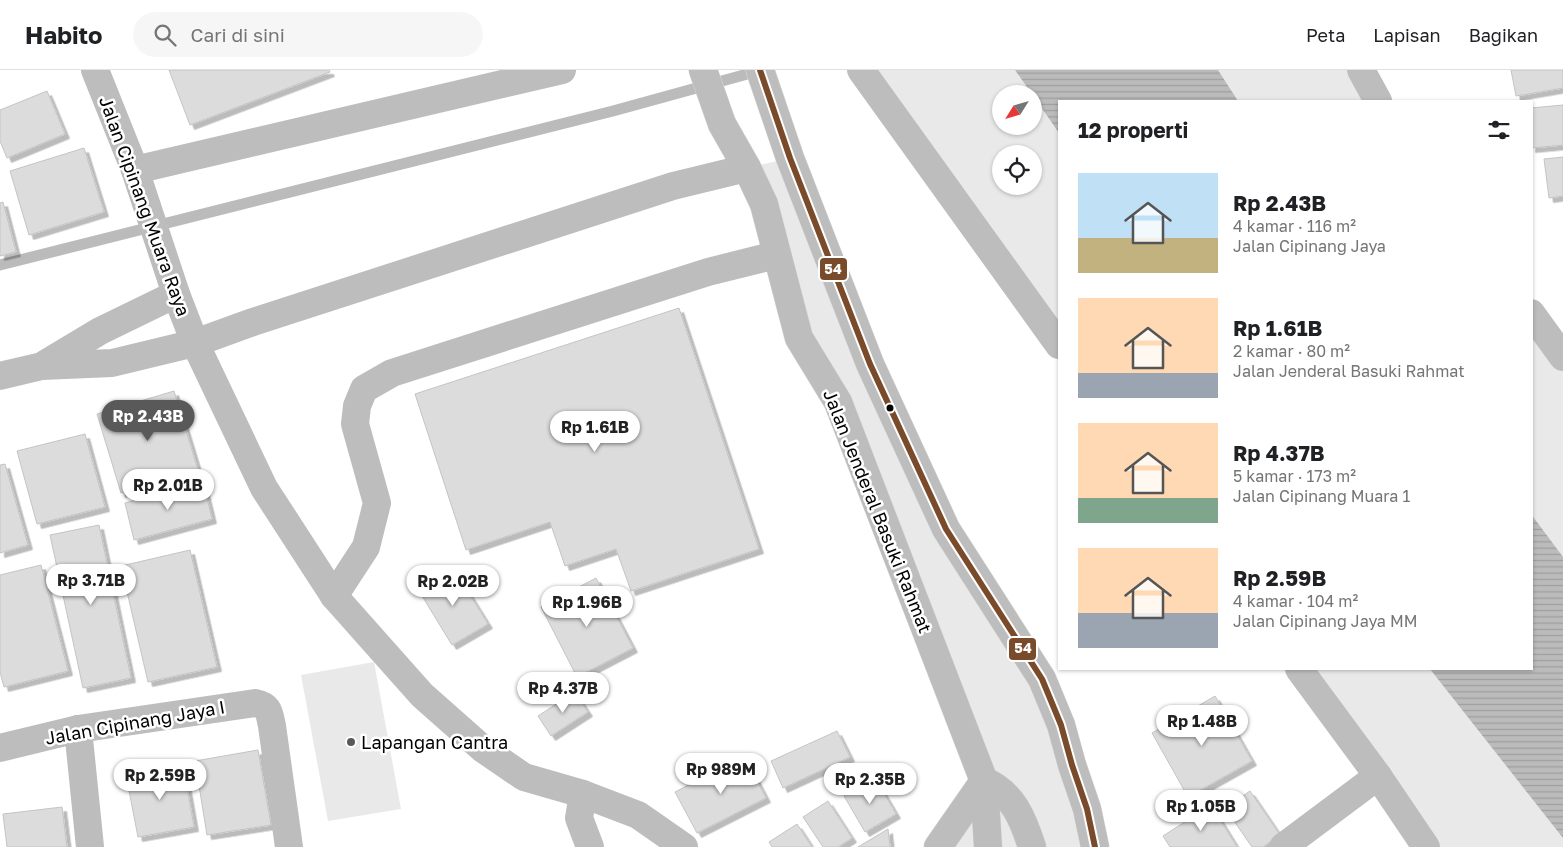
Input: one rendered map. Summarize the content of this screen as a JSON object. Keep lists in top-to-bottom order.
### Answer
{
  "streets": {
    "street": ["Jalan Cipinang Muara Raya", "Jalan Jenderal Basuki Rahmat", "Jalan Cipinang Jaya I"]
  },
  "places": ["Lapangan Cantra"],
  "lines": ["transit line 54"],
  "north": "bottom left",
  "page": {
    "header": "Habito",
    "search": "Cari di sini",
    "nav": ["Peta", "Lapisan", "Bagikan"],
    "heading": "12 properti",
    "list": [
      {
        "name": "Rp 2.43B",
        "note": "4 kamar · 116 m² · Jalan Cipinang Jaya"
      },
      {
        "name": "Rp 1.61B",
        "note": "2 kamar · 80 m² · Jalan Jenderal Basuki Rahmat"
      },
      {
        "name": "Rp 4.37B",
        "note": "5 kamar · 173 m² · Jalan Cipinang Muara 1"
      },
      {
        "name": "Rp 2.59B",
        "note": "4 kamar · 104 m² · Jalan Cipinang Jaya MM"
      }
    ],
    "price": [
      "Rp 2.43B",
      "Rp 1.61B",
      "Rp 2.01B",
      "Rp 3.71B",
      "Rp 2.02B",
      "Rp 1.96B",
      "Rp 4.37B",
      "Rp 1.48B",
      "Rp 989M",
      "Rp 2.59B",
      "Rp 2.35B",
      "Rp 1.05B"
    ]
  }
}
